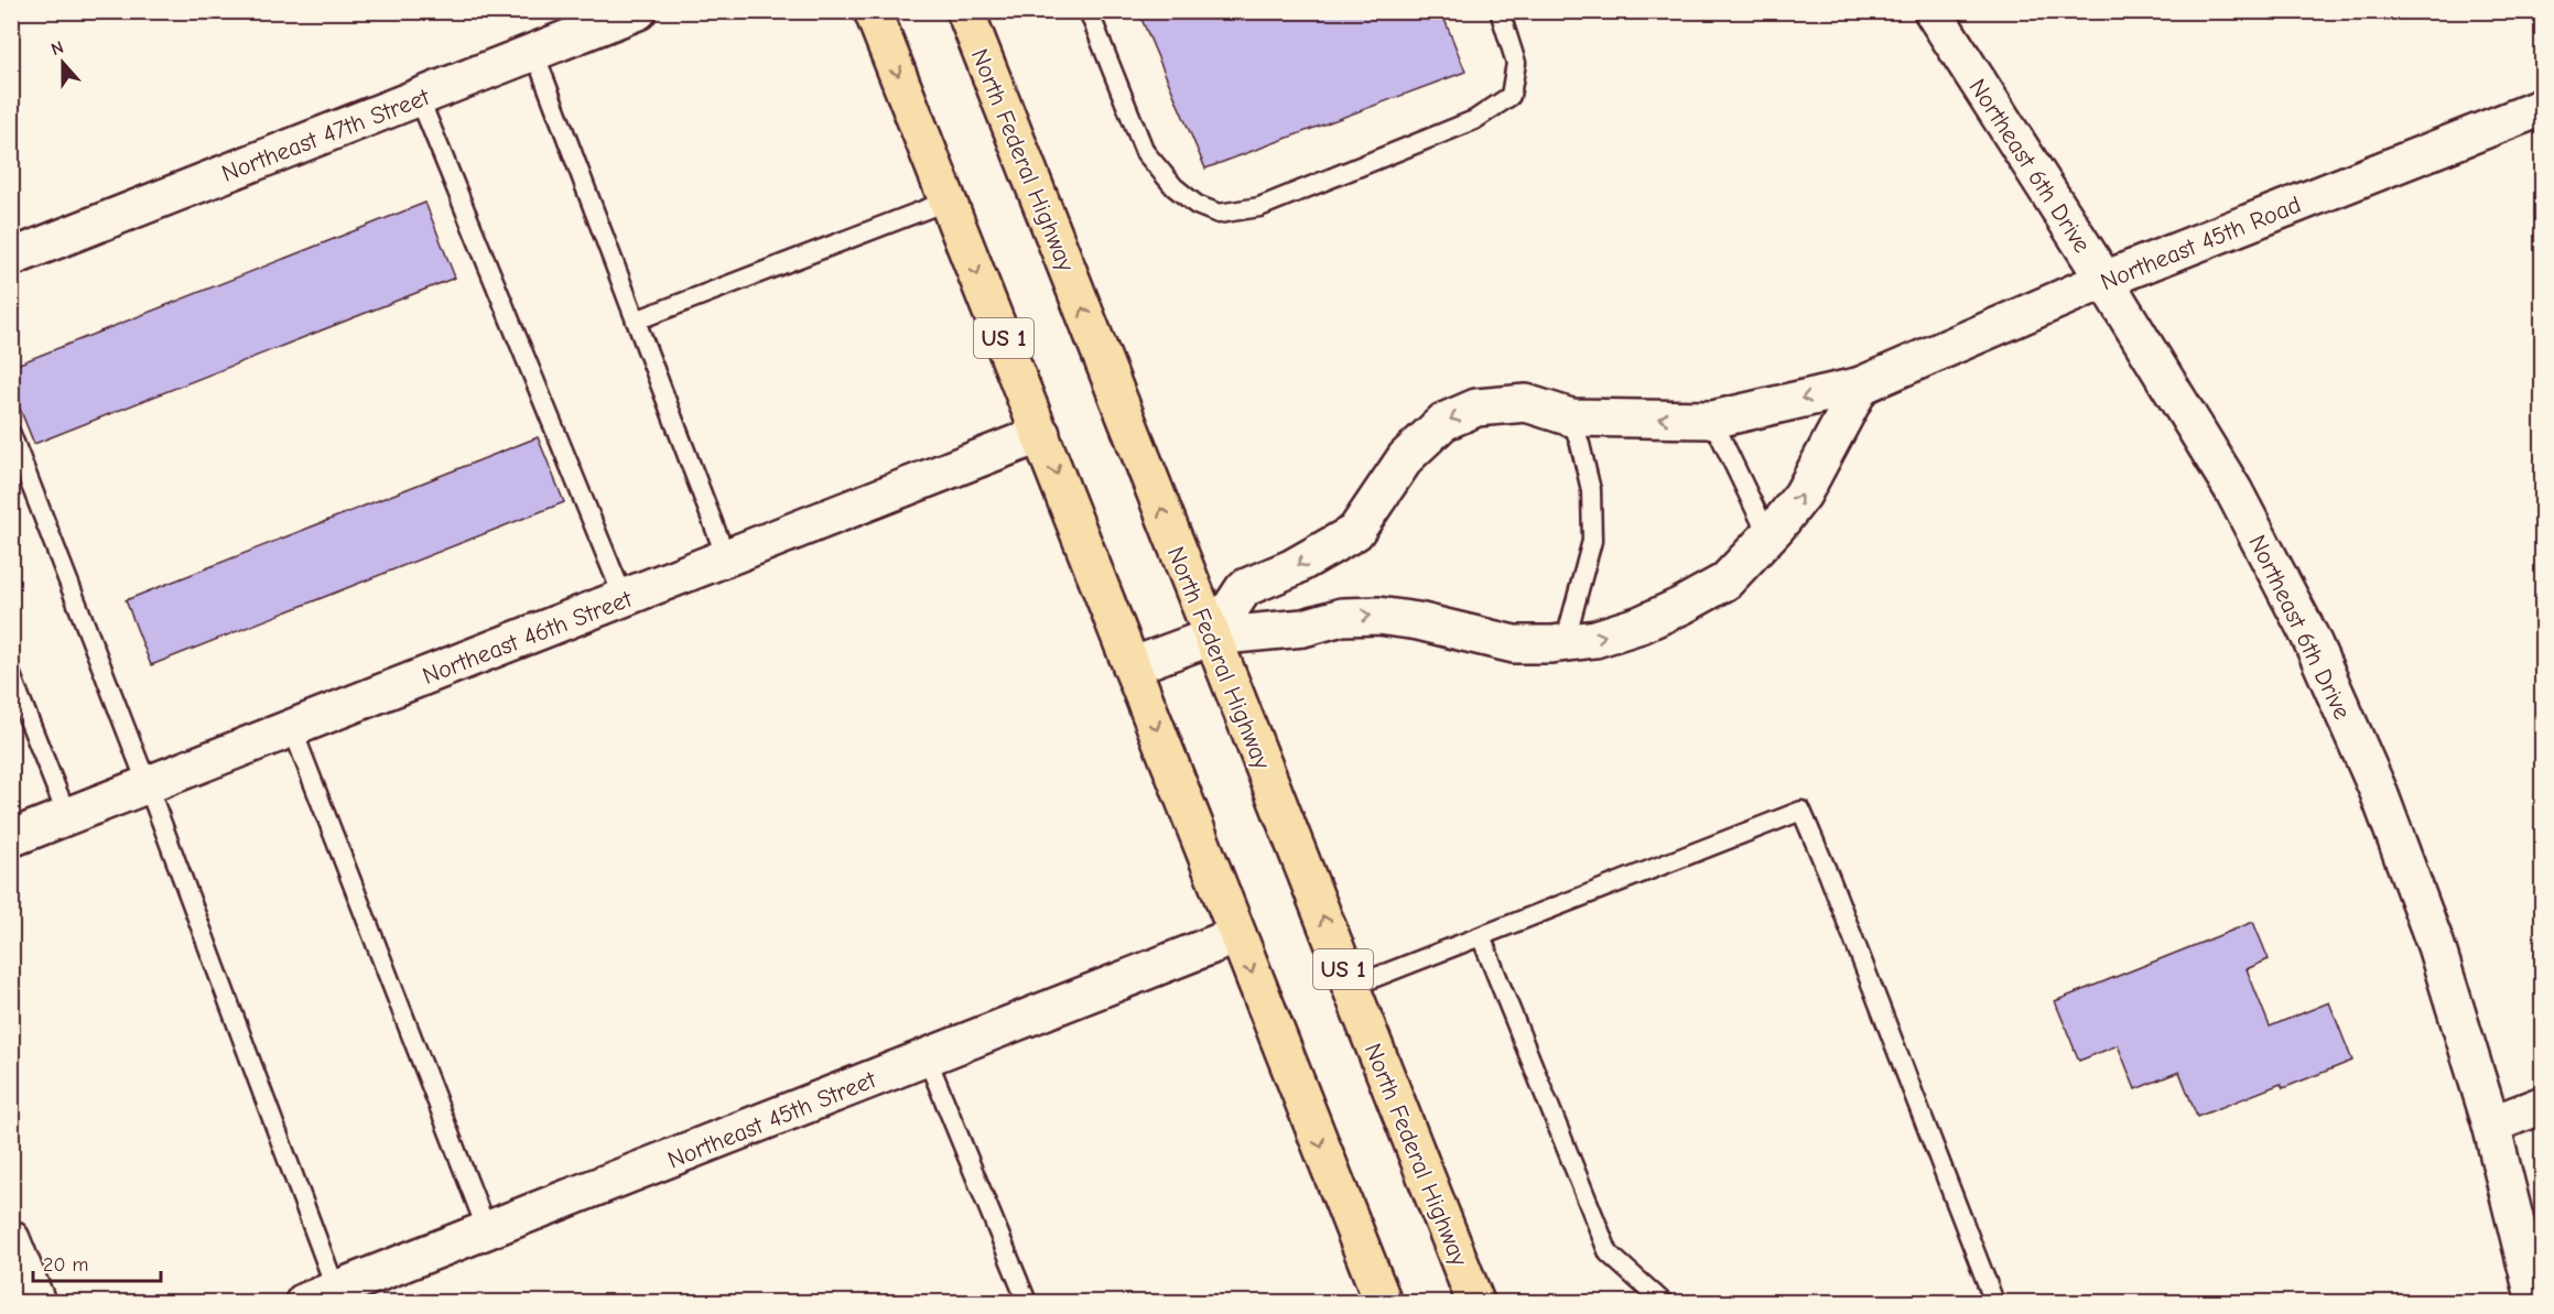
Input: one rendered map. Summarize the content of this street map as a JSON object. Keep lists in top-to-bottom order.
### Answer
{
  "streets": {
    "main road": ["North Federal Highway", "US 1"],
    "street": [
      "Northeast 47th Street",
      "Northeast 6th Drive",
      "Northeast 45th Road",
      "Northeast 46th Street",
      "Northeast 45th Street"
    ]
  },
  "crossings": [
    ["North Federal Highway", "Northeast 45th Road"],
    ["Northeast 6th Drive", "Northeast 45th Road"],
    ["US 1", "Northeast 46th Street"],
    ["US 1", "Northeast 45th Street"]
  ],
  "scale_bar": "20 m",
  "north": "top"
}
